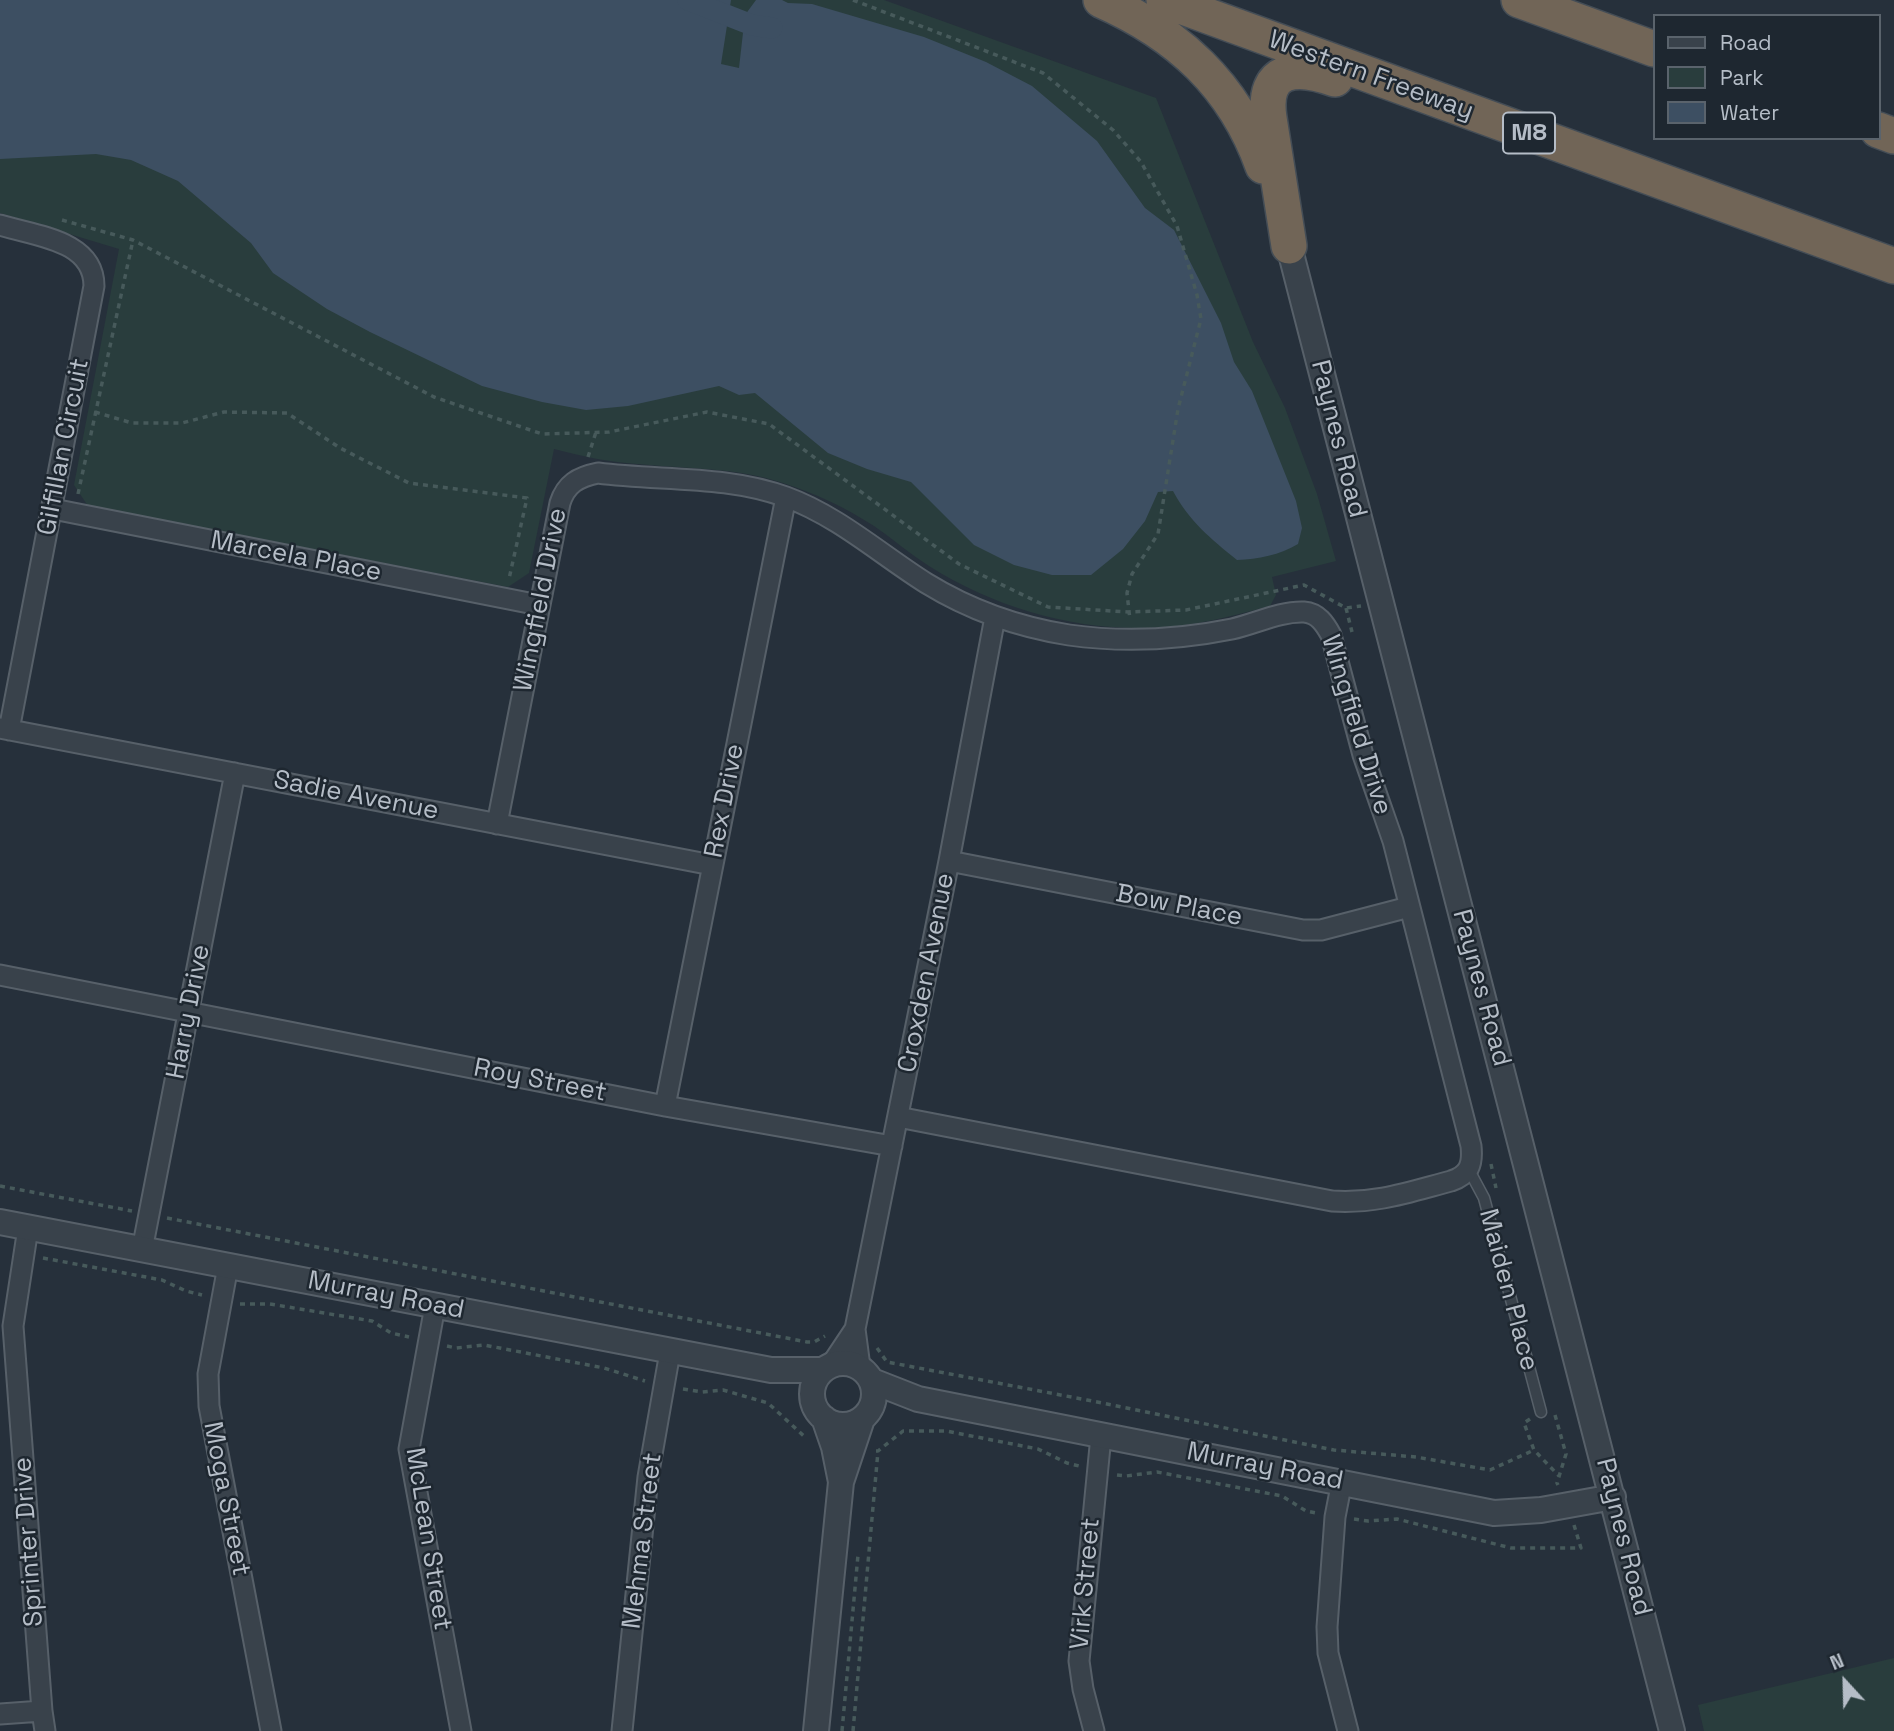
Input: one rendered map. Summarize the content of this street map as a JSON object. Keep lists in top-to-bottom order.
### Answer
{
  "streets": {
    "highway": ["Western Freeway", "M8"],
    "street": [
      "Paynes Road",
      "Gilfillan Circuit",
      "Marcela Place",
      "Wingfield Drive",
      "Sadie Avenue",
      "Rex Drive",
      "Bow Place",
      "Croxden Avenue",
      "Harry Drive",
      "Roy Street",
      "Murray Road",
      "Moga Street",
      "McLean Street",
      "Mehma Street",
      "Sprinter Drive",
      "Virk Street"
    ],
    "lane": ["Maiden Place"]
  },
  "crossings": [
    ["Paynes Road", "Murray Road"],
    ["Gilfillan Circuit", "Marcela Place"],
    ["Gilfillan Circuit", "Sadie Avenue"],
    ["Marcela Place", "Wingfield Drive"],
    ["Wingfield Drive", "Sadie Avenue"],
    ["Wingfield Drive", "Rex Drive"],
    ["Wingfield Drive", "Bow Place"],
    ["Wingfield Drive", "Croxden Avenue"],
    ["Wingfield Drive", "Maiden Place"],
    ["Sadie Avenue", "Rex Drive"],
    ["Sadie Avenue", "Harry Drive"],
    ["Rex Drive", "Roy Street"],
    ["Bow Place", "Croxden Avenue"],
    ["Croxden Avenue", "Roy Street"],
    ["Croxden Avenue", "Murray Road"],
    ["Harry Drive", "Roy Street"],
    ["Harry Drive", "Murray Road"],
    ["Murray Road", "Moga Street"],
    ["Murray Road", "McLean Street"],
    ["Murray Road", "Mehma Street"],
    ["Murray Road", "Sprinter Drive"],
    ["Murray Road", "Virk Street"]
  ],
  "legend": ["Road", "Park", "Water"],
  "north": "top"
}
